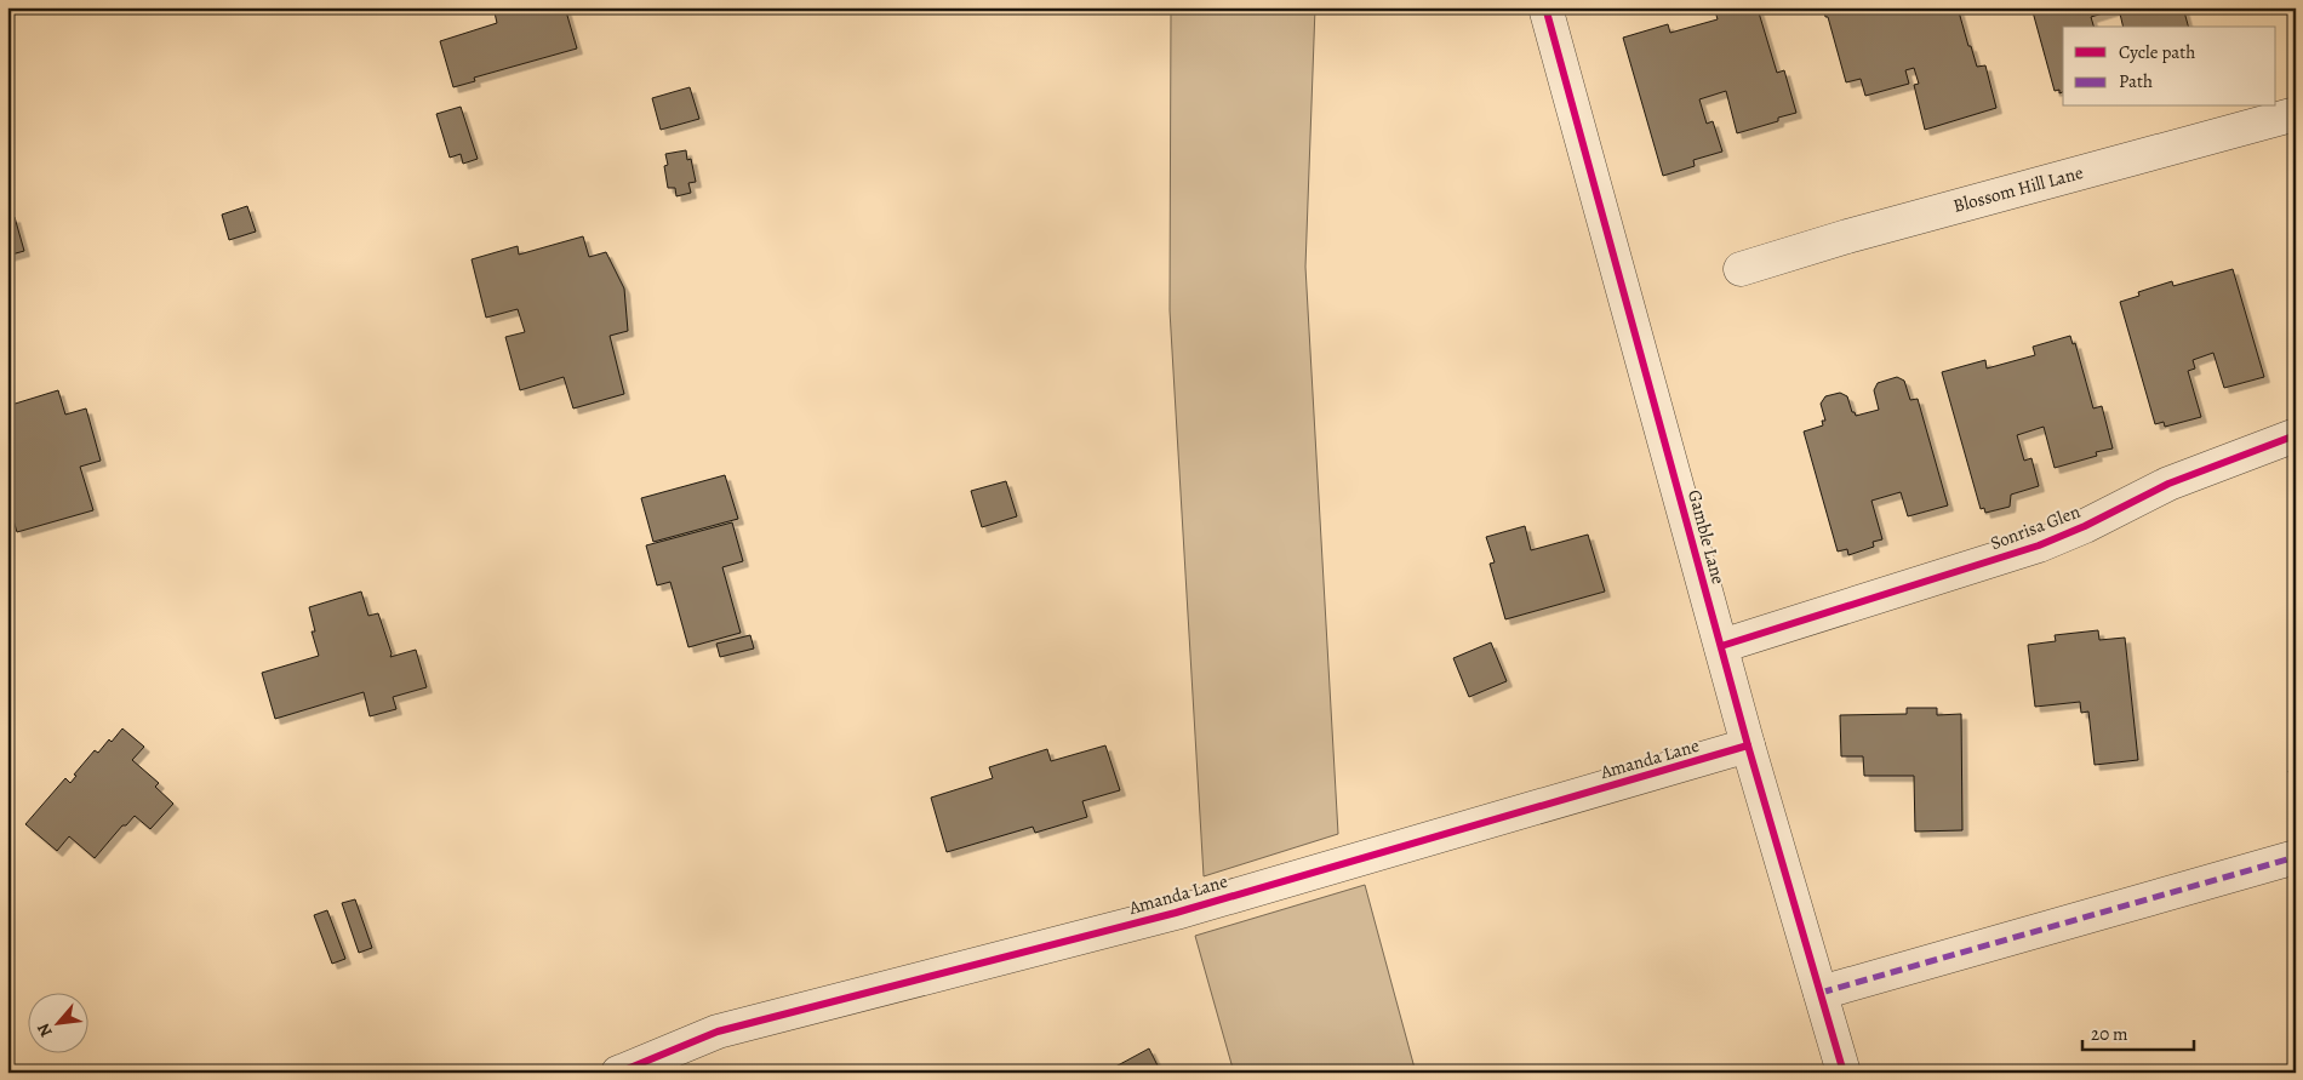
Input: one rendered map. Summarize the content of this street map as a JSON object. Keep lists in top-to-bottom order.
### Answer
{
  "streets": {
    "street": [
      "Blossom Hill Lane",
      "Sonrisa Glen",
      "Gamble Lane",
      "Amanda Lane"
    ]
  },
  "crossings": [
    ["Sonrisa Glen", "Gamble Lane"],
    ["Gamble Lane", "Amanda Lane"]
  ],
  "legend": ["Cycle path", "Path"],
  "scale_bar": "20 m",
  "north": "bottom left"
}
